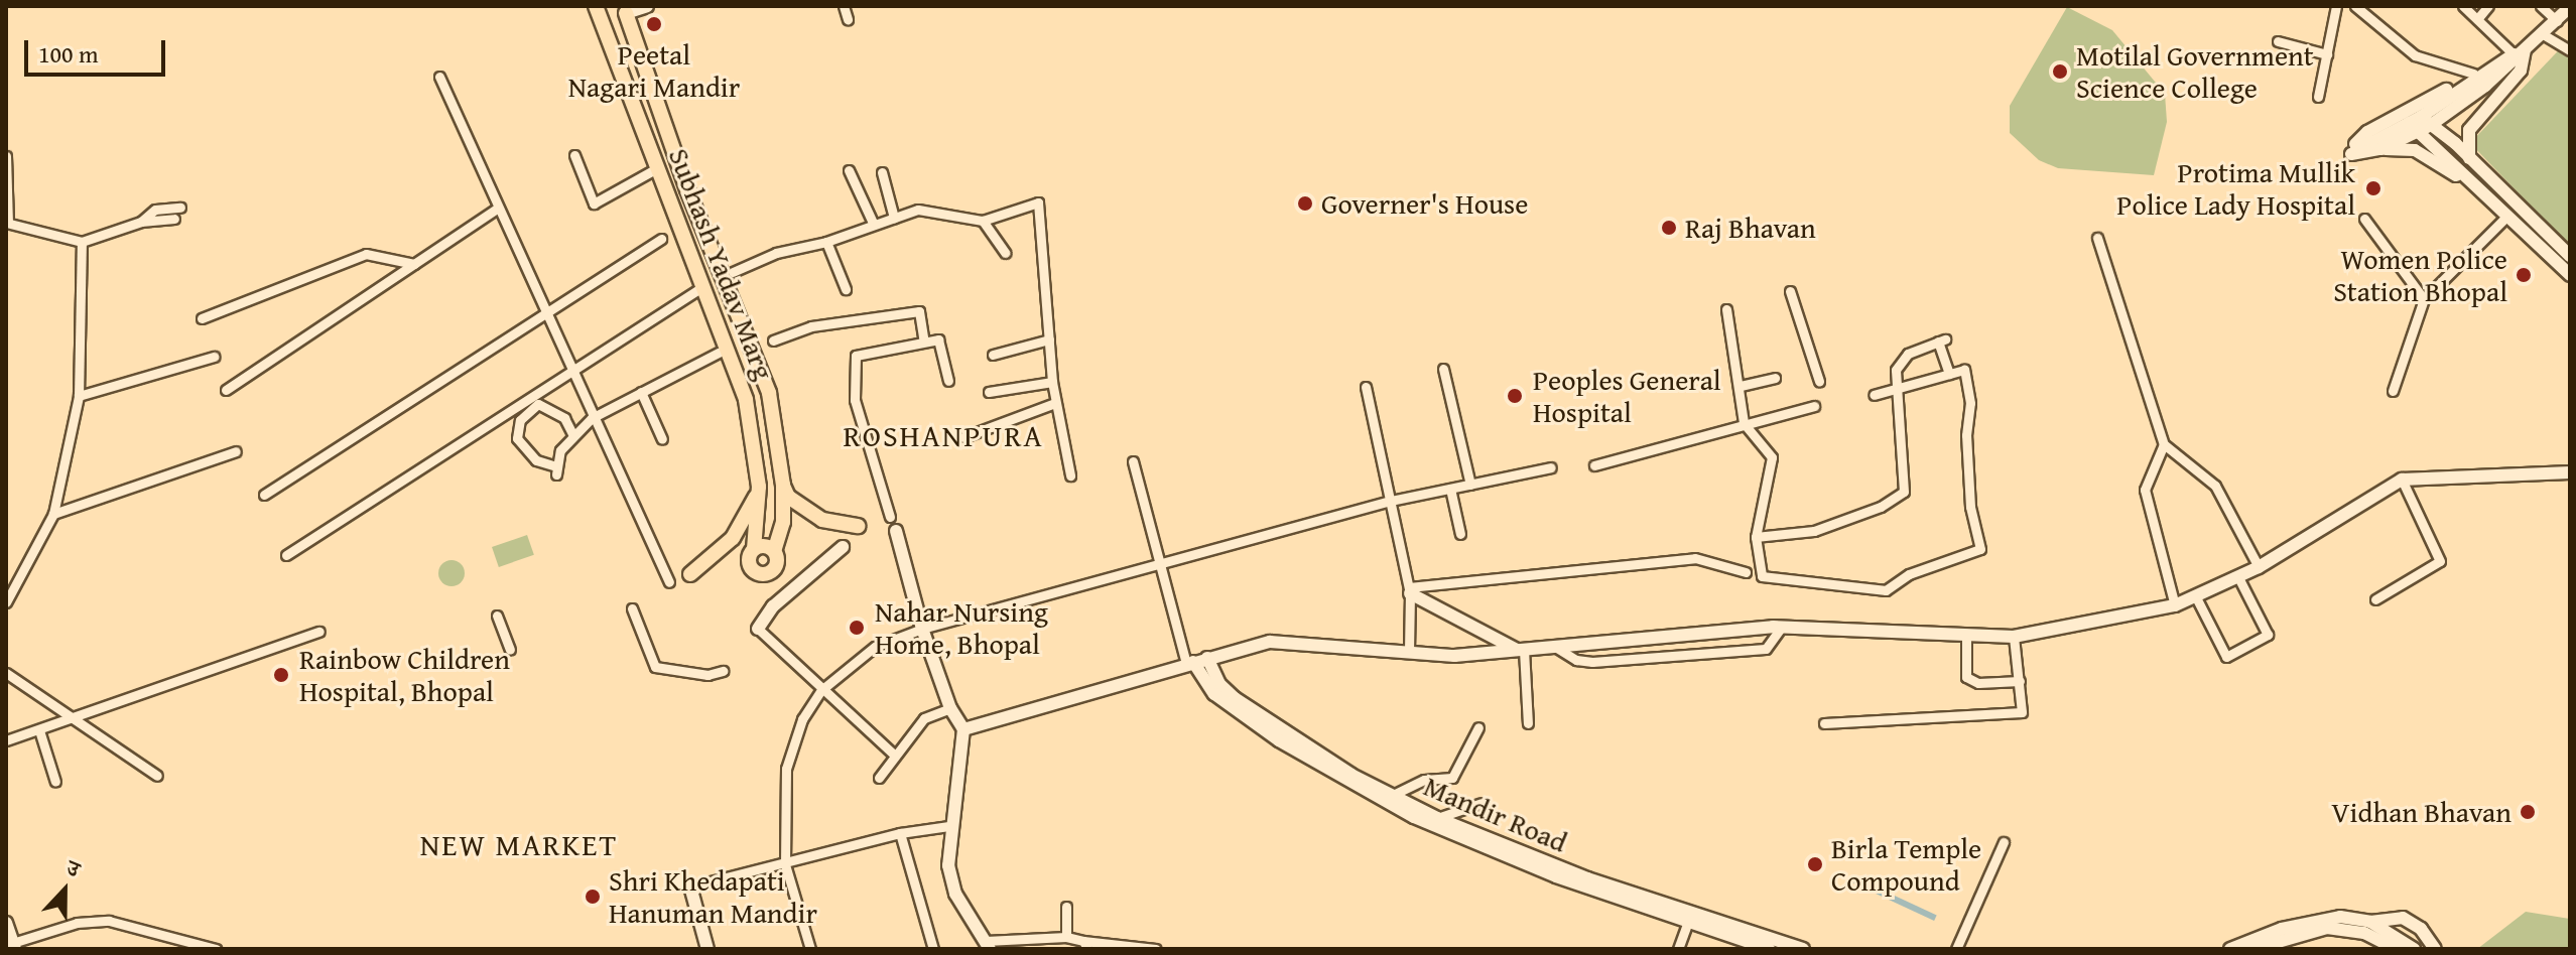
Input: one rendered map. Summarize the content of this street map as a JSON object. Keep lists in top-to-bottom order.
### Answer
{
  "streets": {
    "main road": ["Subhash Yadav Marg"],
    "street": ["Mandir Road"]
  },
  "districts": ["ROSHANPURA", "NEW MARKET"],
  "places": [
    "Peetal Nagari Mandir",
    "Motilal Government Science College",
    "Protima Mullik Police Lady Hospital",
    "Governer's House",
    "Raj Bhavan",
    "Women Police Station Bhopal",
    "Peoples General Hospital",
    "Nahar Nursing Home, Bhopal",
    "Rainbow Children Hospital, Bhopal",
    "Vidhan Bhavan",
    "Birla Temple Compound",
    "Shri Khedapati Hanuman Mandir"
  ],
  "scale_bar": "100 m",
  "north": "top"
}
